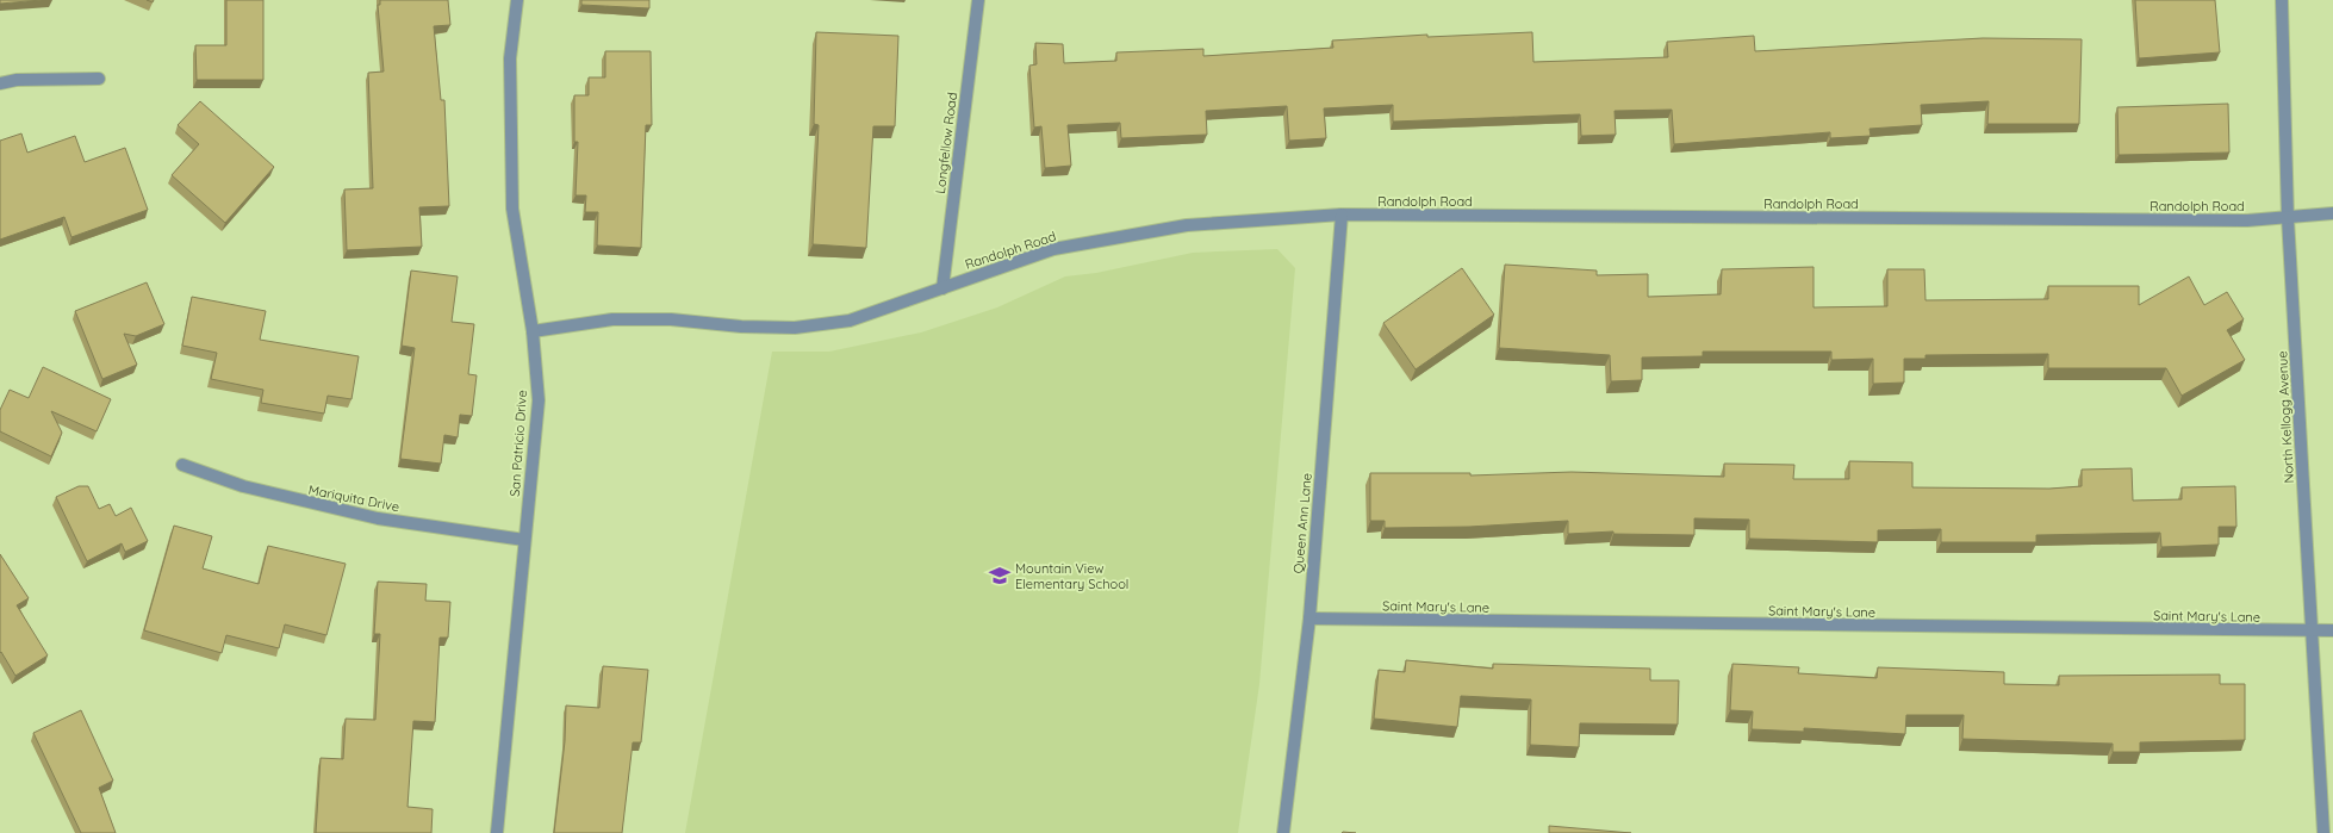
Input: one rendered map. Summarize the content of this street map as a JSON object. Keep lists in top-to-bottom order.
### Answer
{
  "streets": {
    "street": [
      "Longfellow Road",
      "Randolph Road",
      "North Kellogg Avenue",
      "San Patricio Drive",
      "Mariquita Drive",
      "Queen Ann Lane",
      "Saint Mary's Lane"
    ]
  },
  "crossings": [
    ["Longfellow Road", "Randolph Road"],
    ["Randolph Road", "North Kellogg Avenue"],
    ["Randolph Road", "San Patricio Drive"],
    ["Randolph Road", "Queen Ann Lane"],
    ["North Kellogg Avenue", "Saint Mary's Lane"],
    ["San Patricio Drive", "Mariquita Drive"],
    ["Queen Ann Lane", "Saint Mary's Lane"]
  ],
  "places": {
    "school or university": ["Mountain View Elementary School"]
  }
}
